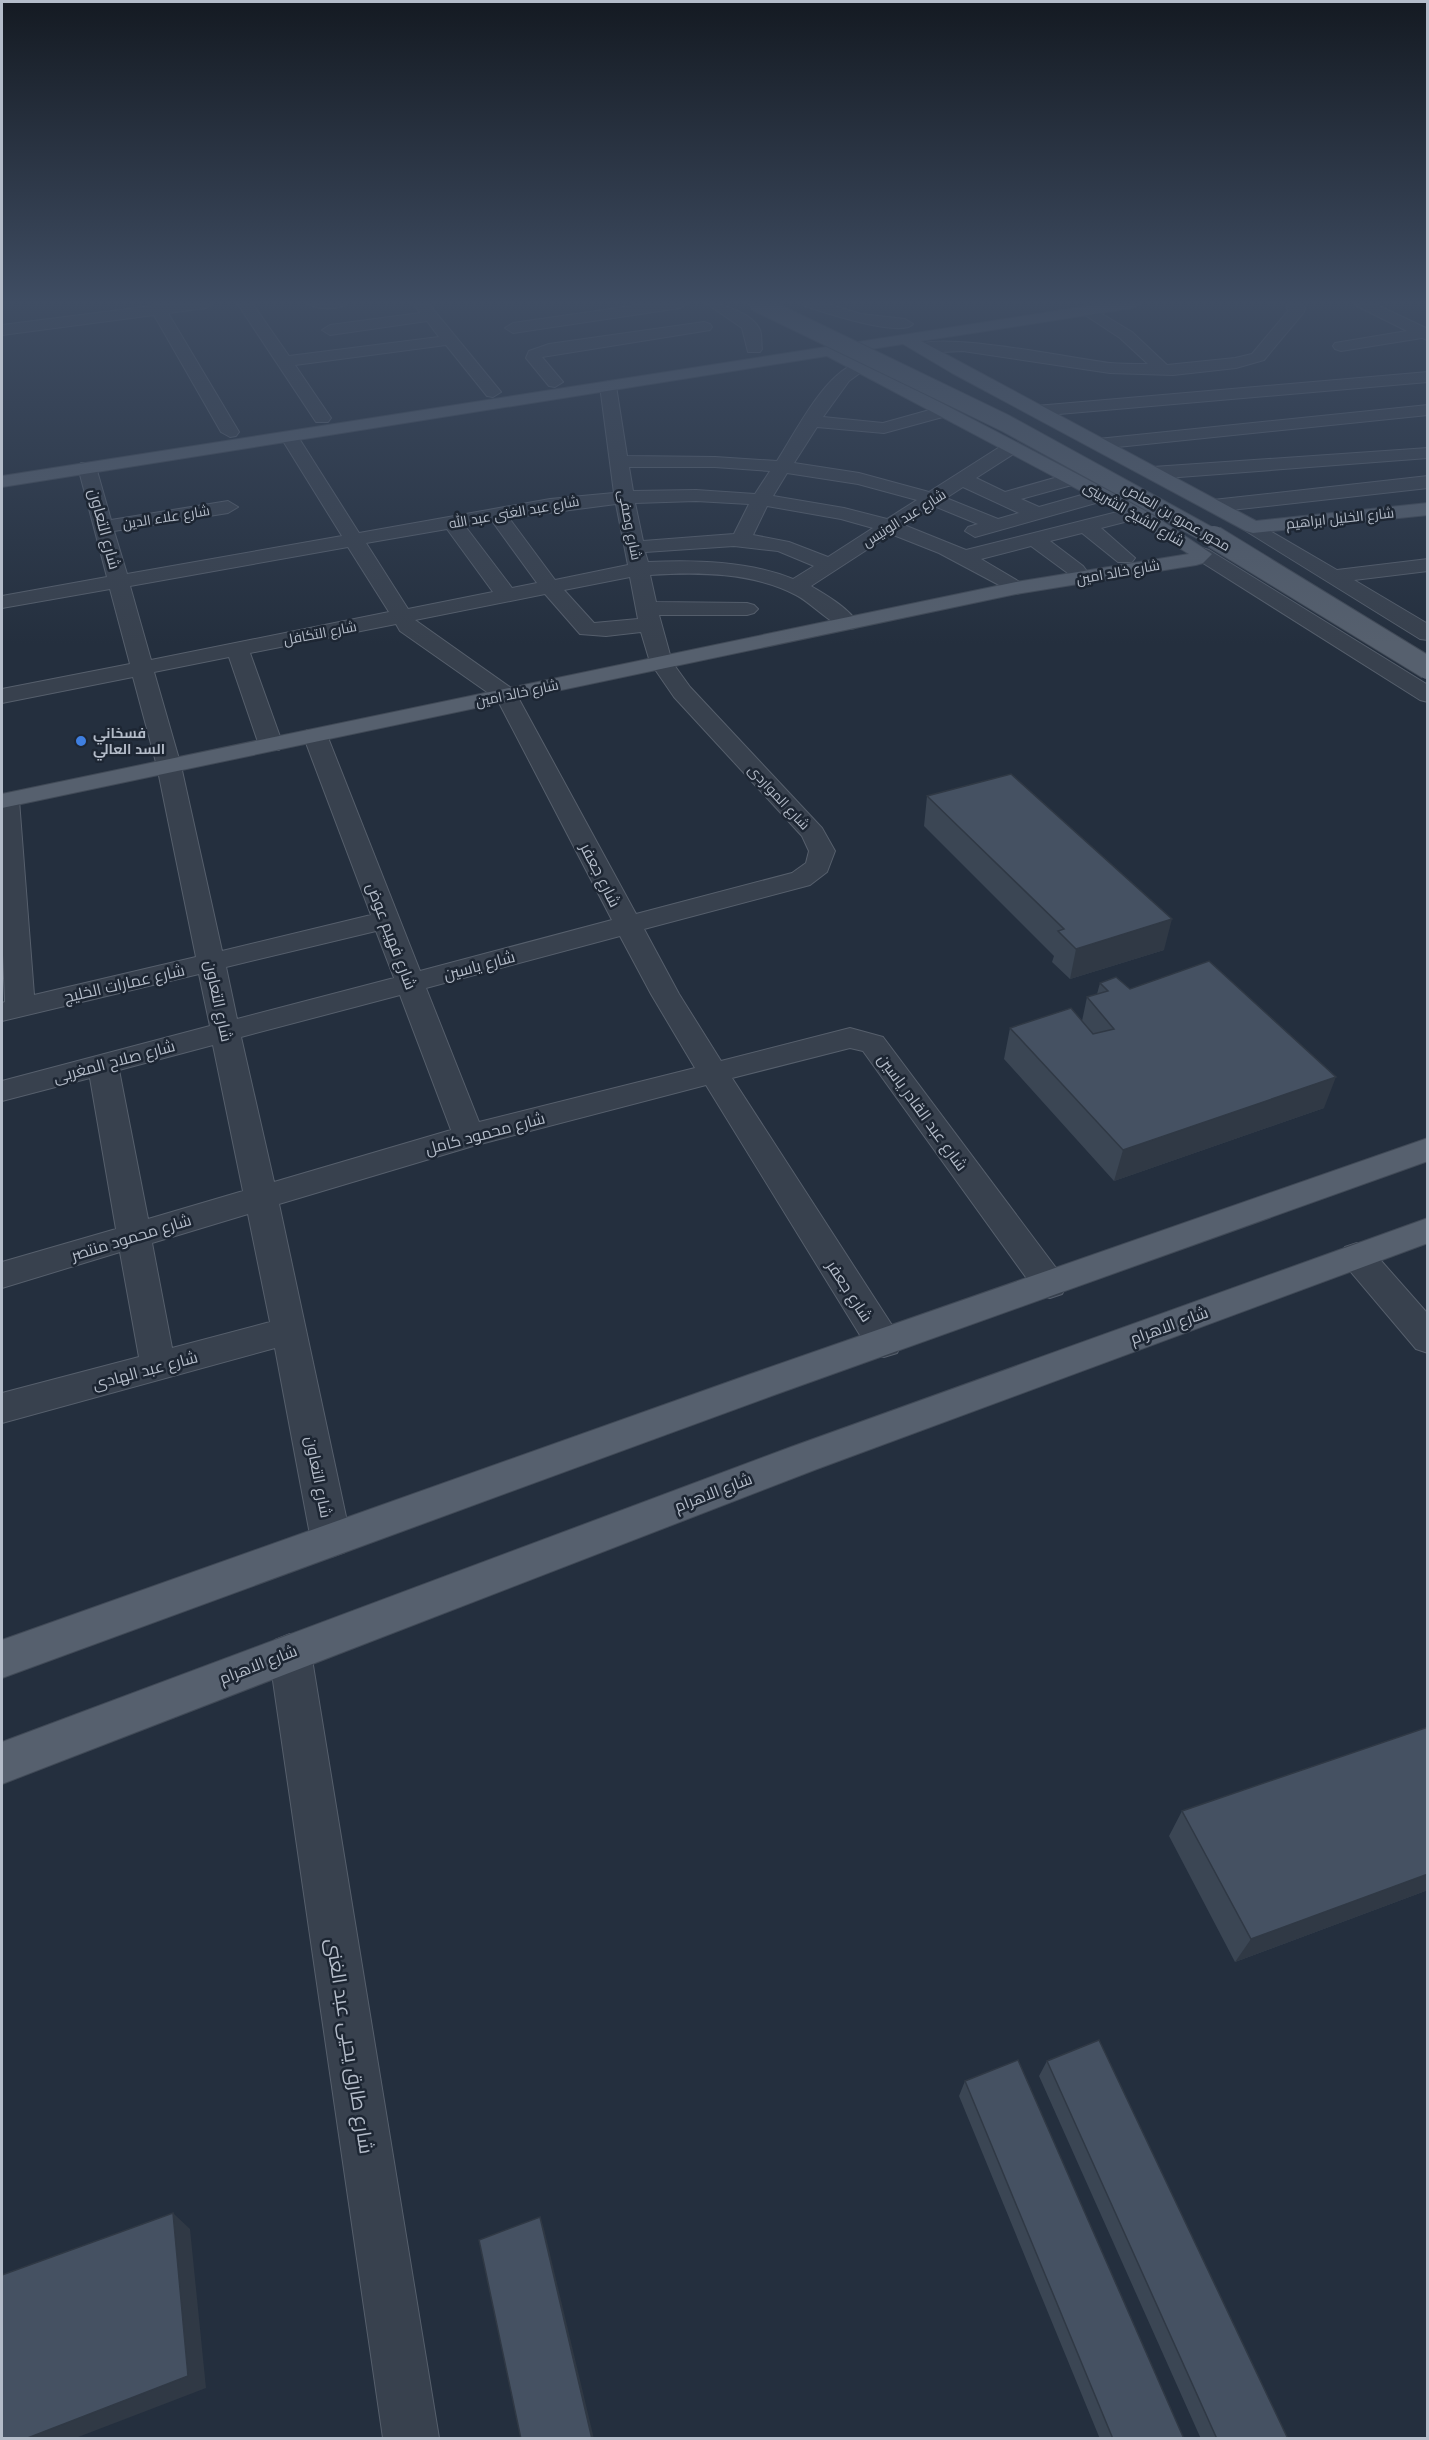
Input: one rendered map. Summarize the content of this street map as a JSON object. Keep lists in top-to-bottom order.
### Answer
{
  "streets": {
    "main road": [
      "شارع الشيخ الشربينى",
      "محور عمرو بن العاص",
      "شارع الخليل ابراهيم",
      "شارع خالد امين",
      "شارع الاهرام"
    ],
    "street": [
      "شارع عبد الغنى عبد الله",
      "شارع علاء الدين",
      "شارع عبد الونيس",
      "شارع وصفى",
      "شارع التعاون",
      "شارع التكافل",
      "شارع المواردى",
      "شارع جعفر",
      "شارع فهيم عوض",
      "شارع ياسين",
      "شارع عمارات الخليج",
      "شارع صلاح المغربى",
      "شارع عبد القادر ياسين",
      "شارع محمود كامل",
      "شارع محمود منتصر",
      "شارع عبد الهادى",
      "شارع طارق يحيى عبد الغنى"
    ]
  },
  "crossings": [
    ["شارع عبد الغنى عبد الله", "شارع عبد الونيس"],
    ["شارع عبد الغنى عبد الله", "شارع وصفى"],
    ["شارع عبد الغنى عبد الله", "شارع التعاون"],
    ["شارع عبد الغنى عبد الله", "شارع خالد امين"],
    ["شارع عبد الغنى عبد الله", "شارع جعفر"],
    ["شارع الشيخ الشربينى", "شارع عبد الونيس"],
    ["شارع الشيخ الشربينى", "شارع خالد امين"],
    ["شارع علاء الدين", "شارع التعاون"],
    ["شارع عبد الونيس", "شارع التكافل"],
    ["شارع وصفى", "شارع خالد امين"],
    ["شارع وصفى", "شارع التكافل"],
    ["شارع وصفى", "شارع المواردى"],
    ["شارع التعاون", "شارع خالد امين"],
    ["شارع التعاون", "شارع التكافل"],
    ["شارع التعاون", "شارع ياسين"],
    ["شارع التعاون", "شارع عمارات الخليج"],
    ["شارع التعاون", "شارع صلاح المغربى"],
    ["شارع التعاون", "شارع محمود كامل"],
    ["شارع التعاون", "شارع محمود منتصر"],
    ["شارع التعاون", "شارع عبد الهادى"],
    ["شارع خالد امين", "شارع التكافل"],
    ["شارع خالد امين", "شارع المواردى"],
    ["شارع خالد امين", "شارع جعفر"],
    ["شارع خالد امين", "شارع فهيم عوض"],
    ["شارع التكافل", "شارع جعفر"],
    ["شارع المواردى", "شارع جعفر"],
    ["شارع المواردى", "شارع ياسين"],
    ["شارع جعفر", "شارع ياسين"],
    ["شارع جعفر", "شارع عبد القادر ياسين"],
    ["شارع جعفر", "شارع محمود كامل"],
    ["شارع فهيم عوض", "شارع ياسين"],
    ["شارع فهيم عوض", "شارع عمارات الخليج"],
    ["شارع فهيم عوض", "شارع محمود كامل"],
    ["شارع ياسين", "شارع صلاح المغربى"],
    ["شارع عبد القادر ياسين", "شارع محمود كامل"],
    ["شارع محمود كامل", "شارع محمود منتصر"],
    ["شارع الاهرام", "شارع طارق يحيى عبد الغنى"]
  ],
  "places": ["فسخاني السد العالي"]
}
